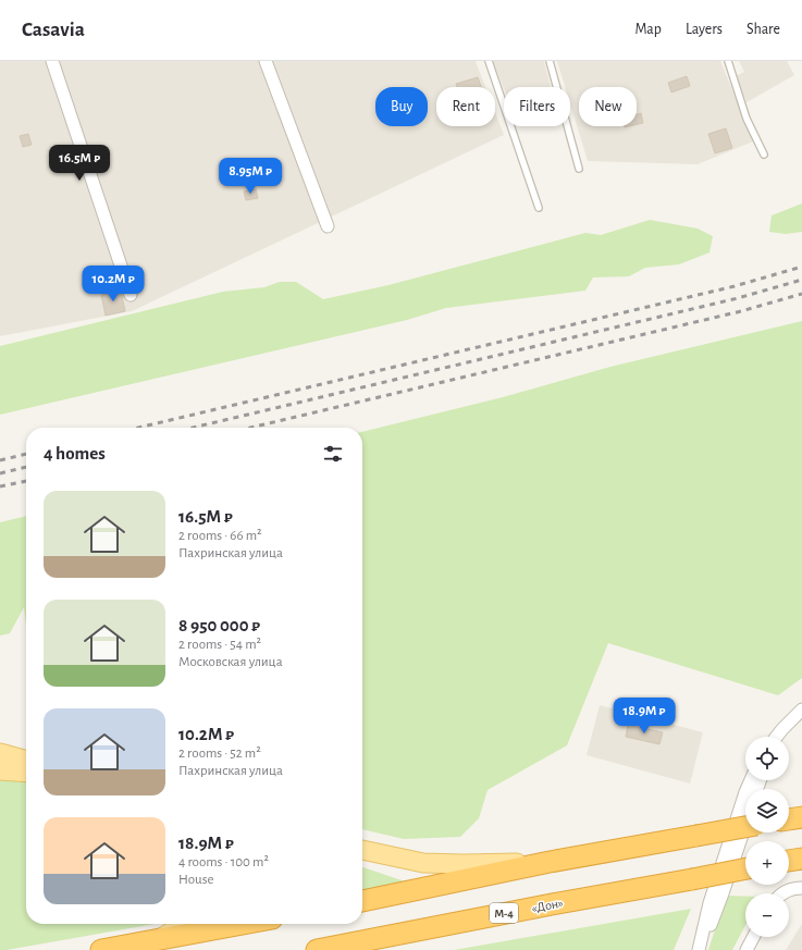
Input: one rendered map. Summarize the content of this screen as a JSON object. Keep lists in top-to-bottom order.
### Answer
{
  "streets": {
    "highway": ["«Дон»", "М-4"]
  },
  "page": {
    "header": "Casavia",
    "nav": ["Map", "Layers", "Share"],
    "chip": [
      "Buy",
      "Rent",
      "Filters",
      "New"
    ],
    "price": [
      "16.5M ₽",
      "8.95M ₽",
      "10.2M ₽",
      "18.9M ₽"
    ],
    "heading": "4 homes",
    "list": [
      {
        "name": "16.5M ₽",
        "note": "2 rooms · 66 m² · Пахринская улица"
      },
      {
        "name": "8 950 000 ₽",
        "note": "2 rooms · 54 m² · Московская улица"
      },
      {
        "name": "10.2M ₽",
        "note": "2 rooms · 52 m² · Пахринская улица"
      },
      {
        "name": "18.9M ₽",
        "note": "4 rooms · 100 m² · House"
      }
    ],
    "map_buttons": ["+", "−"]
  }
}
